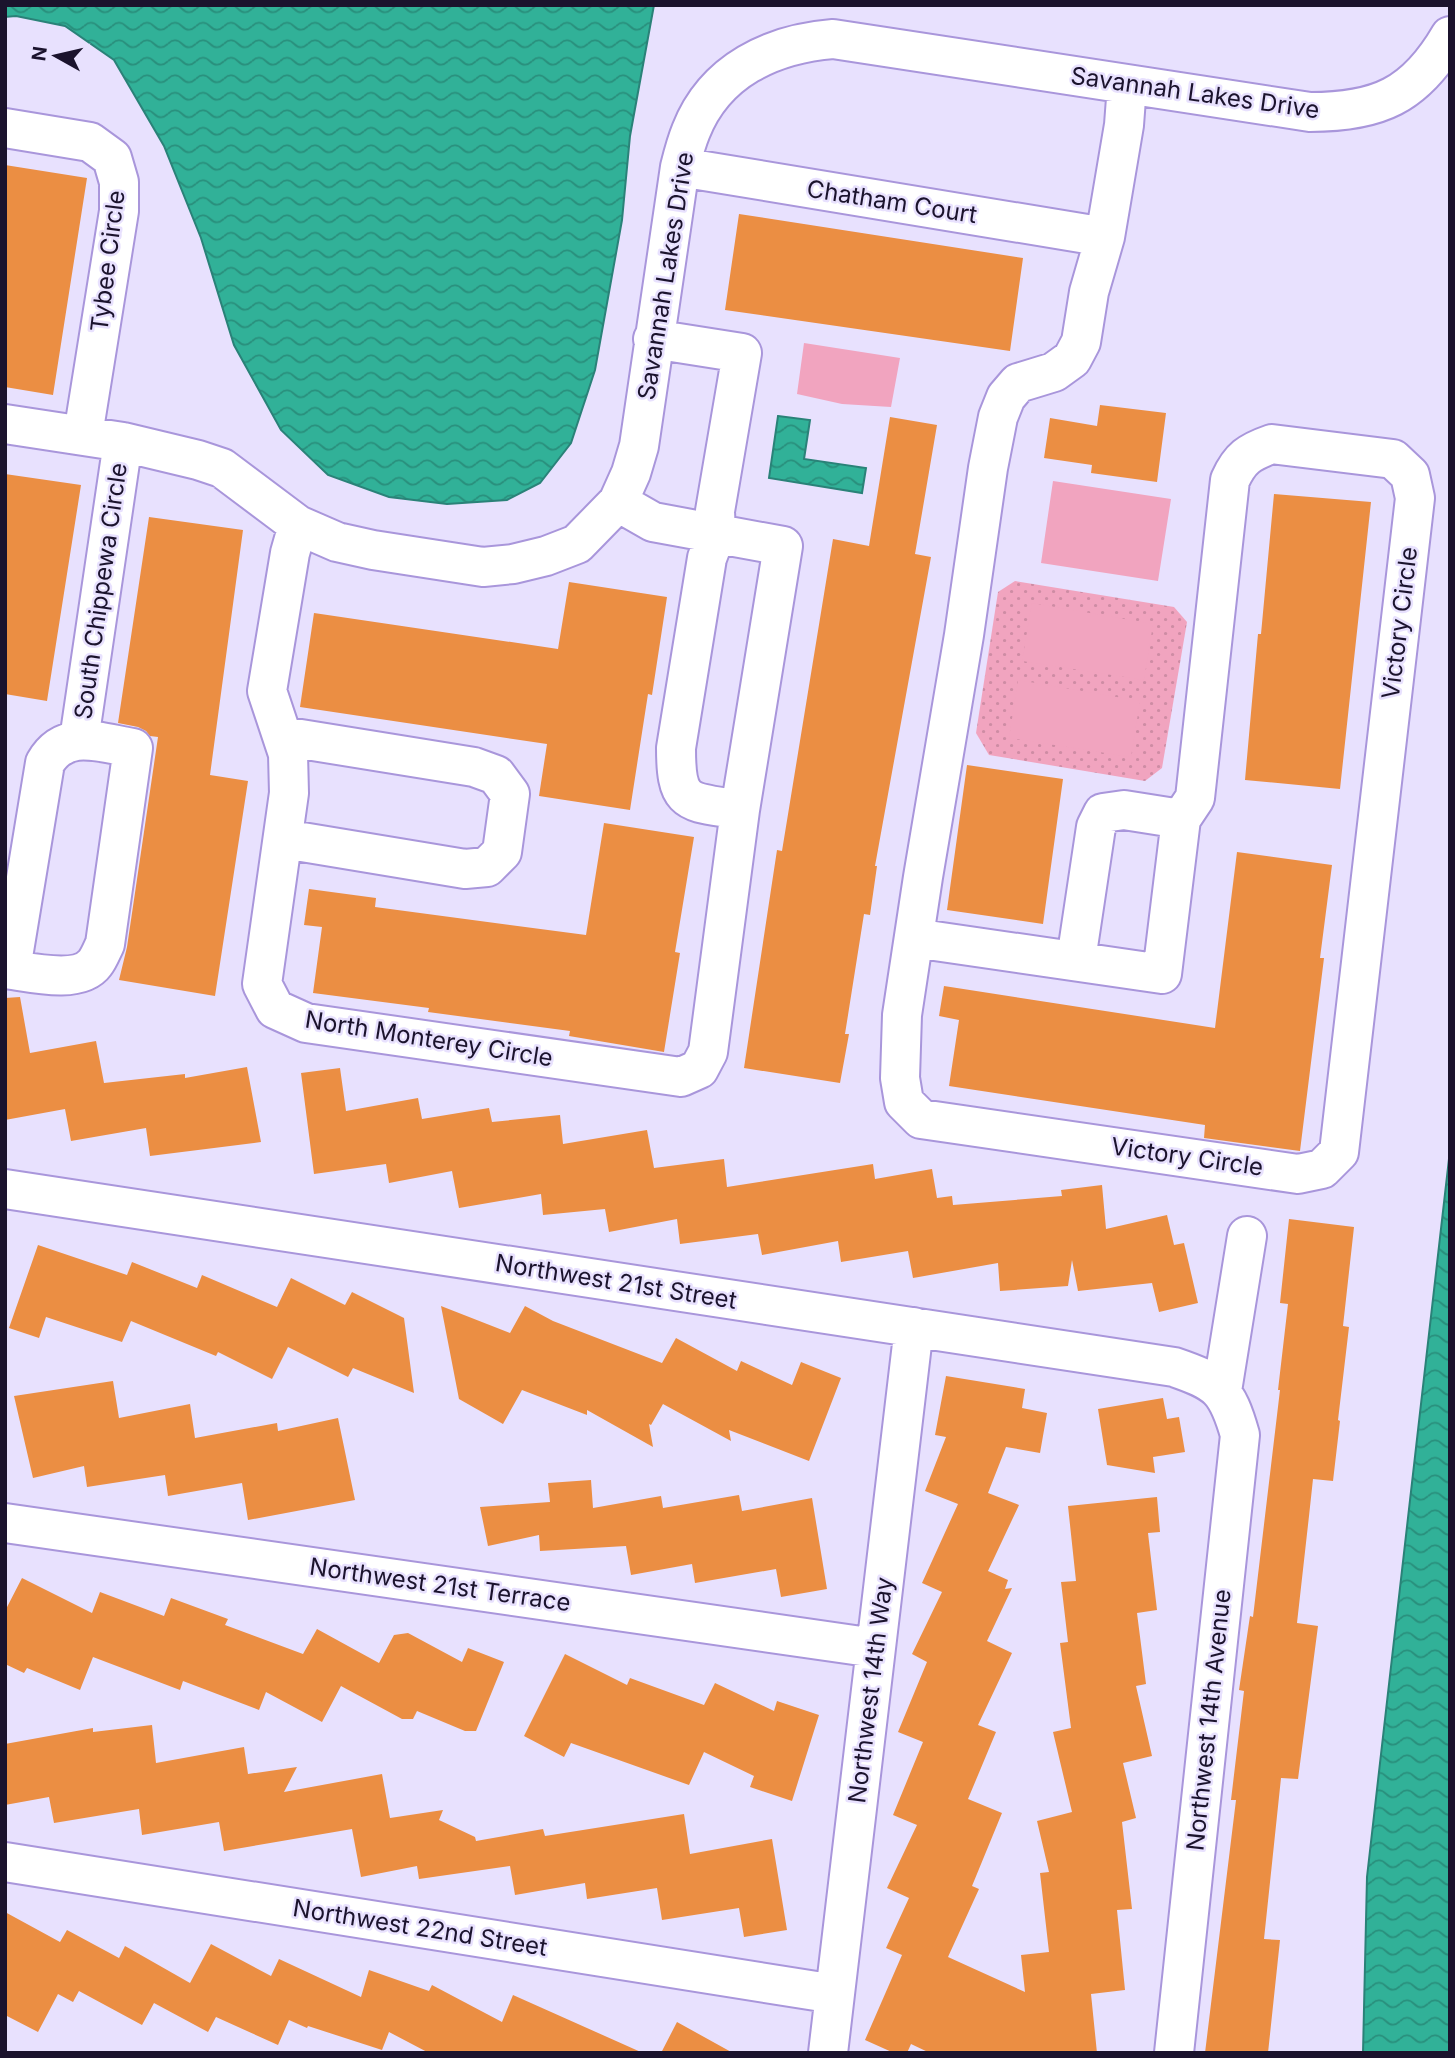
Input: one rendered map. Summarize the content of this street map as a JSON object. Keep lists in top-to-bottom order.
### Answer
{
  "streets": {
    "street": [
      "Savannah Lakes Drive",
      "Chatham Court",
      "Tybee Circle",
      "South Chippewa Circle",
      "Victory Circle",
      "North Monterey Circle",
      "Northwest 21st Street",
      "Northwest 21st Terrace",
      "Northwest 14th Way",
      "Northwest 14th Avenue",
      "Northwest 22nd Street"
    ]
  },
  "crossings": [
    ["Savannah Lakes Drive", "Chatham Court"],
    ["Savannah Lakes Drive", "Tybee Circle"],
    ["Savannah Lakes Drive", "South Chippewa Circle"],
    ["Savannah Lakes Drive", "Victory Circle"],
    ["Savannah Lakes Drive", "North Monterey Circle"],
    ["Chatham Court", "Victory Circle"],
    ["Northwest 21st Street", "Northwest 14th Way"],
    ["Northwest 21st Street", "Northwest 14th Avenue"],
    ["Northwest 21st Terrace", "Northwest 14th Way"],
    ["Northwest 14th Way", "Northwest 22nd Street"]
  ],
  "north": "left"
}
